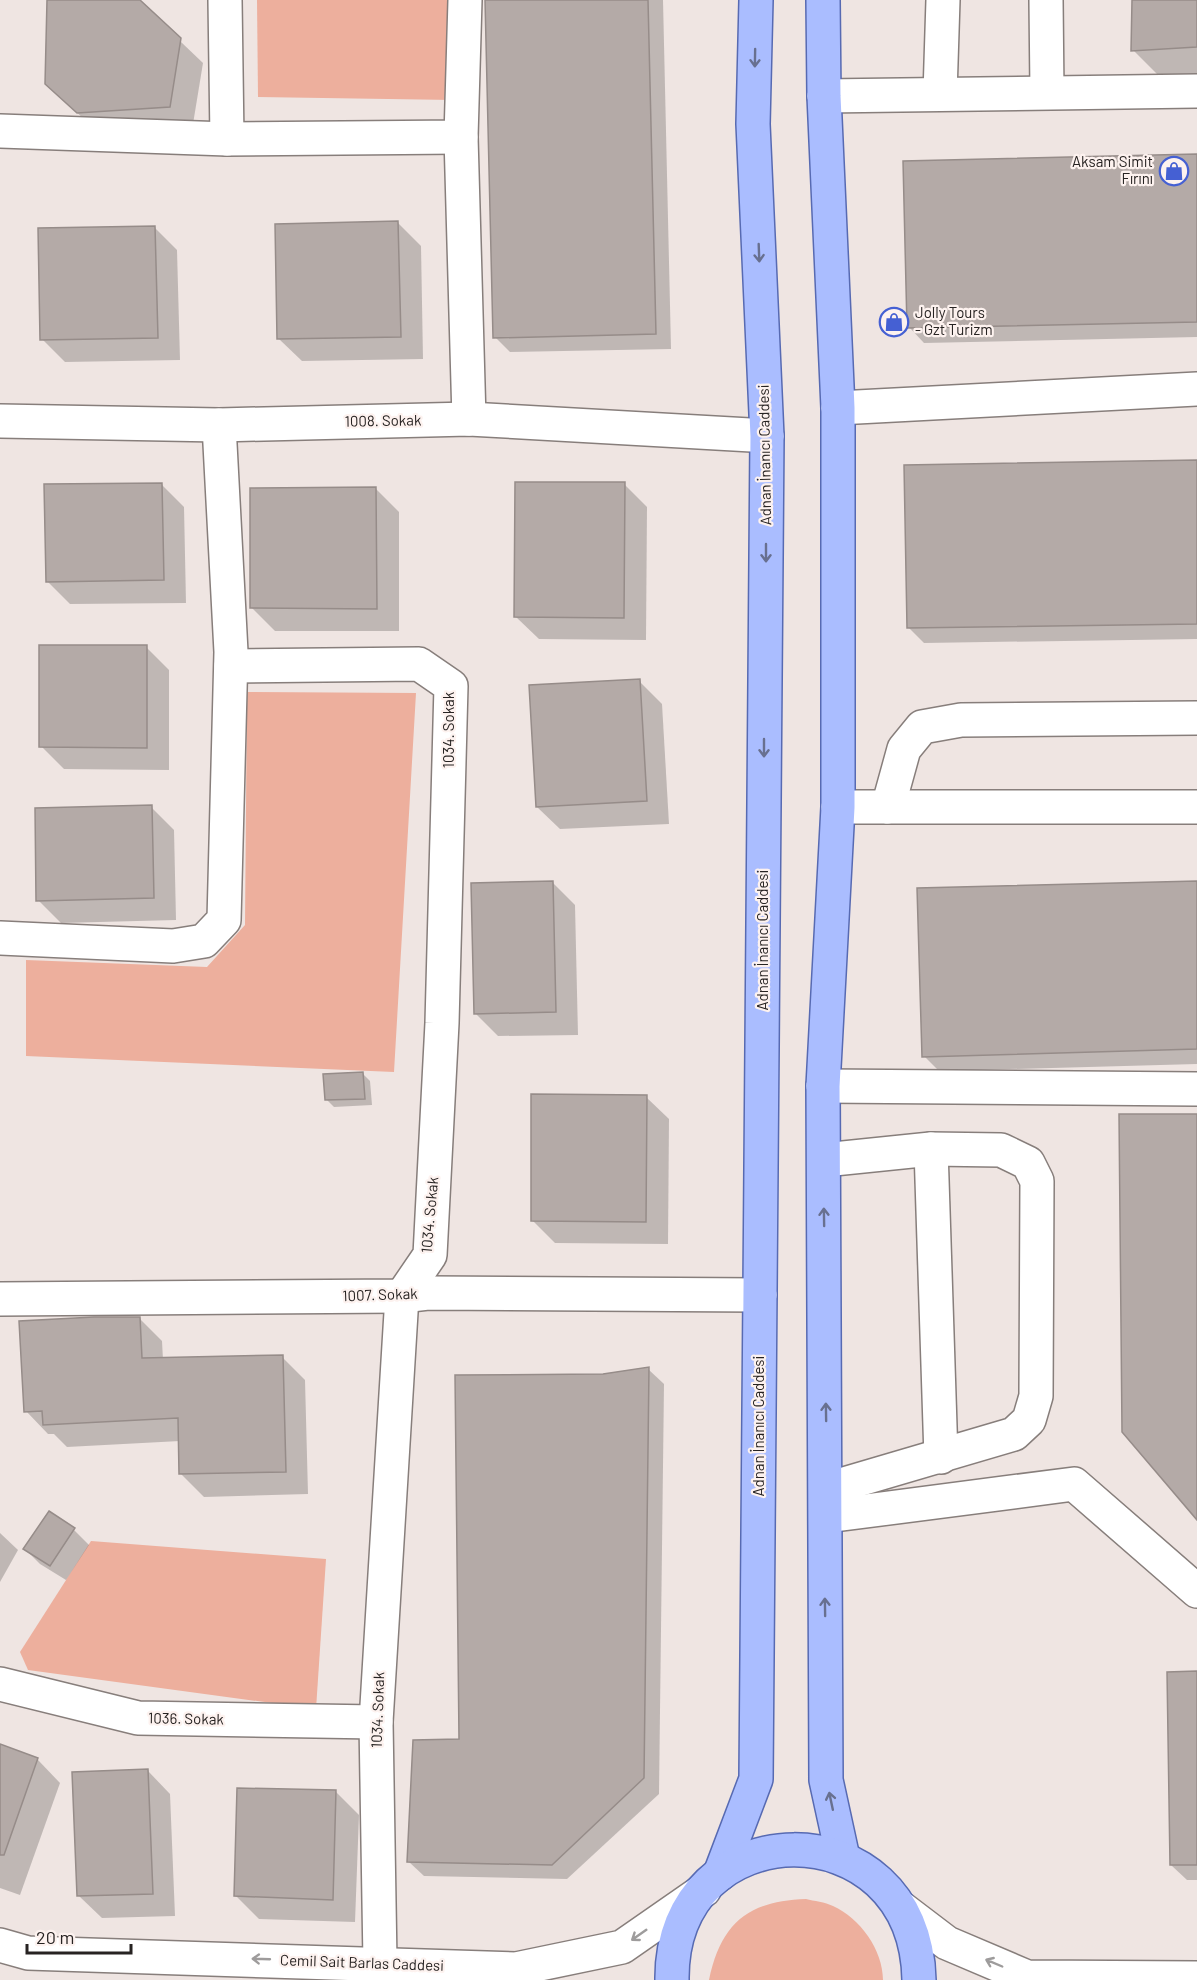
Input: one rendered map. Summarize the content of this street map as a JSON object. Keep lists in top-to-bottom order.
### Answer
{
  "streets": {
    "main road": ["Adnan İnanıcı Caddesi"],
    "street": [
      "1008. Sokak",
      "1034. Sokak",
      "1007. Sokak",
      "1036. Sokak",
      "Cemil Sait Barlas Caddesi"
    ]
  },
  "crossings": [
    ["1008. Sokak", "Adnan İnanıcı Caddesi"],
    ["Adnan İnanıcı Caddesi", "1007. Sokak"],
    ["Adnan İnanıcı Caddesi", "Cemil Sait Barlas Caddesi"],
    ["1034. Sokak", "1007. Sokak"],
    ["1034. Sokak", "1036. Sokak"],
    ["1034. Sokak", "Cemil Sait Barlas Caddesi"]
  ],
  "one_way": ["Cemil Sait Barlas Caddesi"],
  "places": {
    "shop": ["Aksam Simit Fırını", "Jolly Tours - Gzt Turizm"]
  },
  "scale_bar": "20 m"
}
